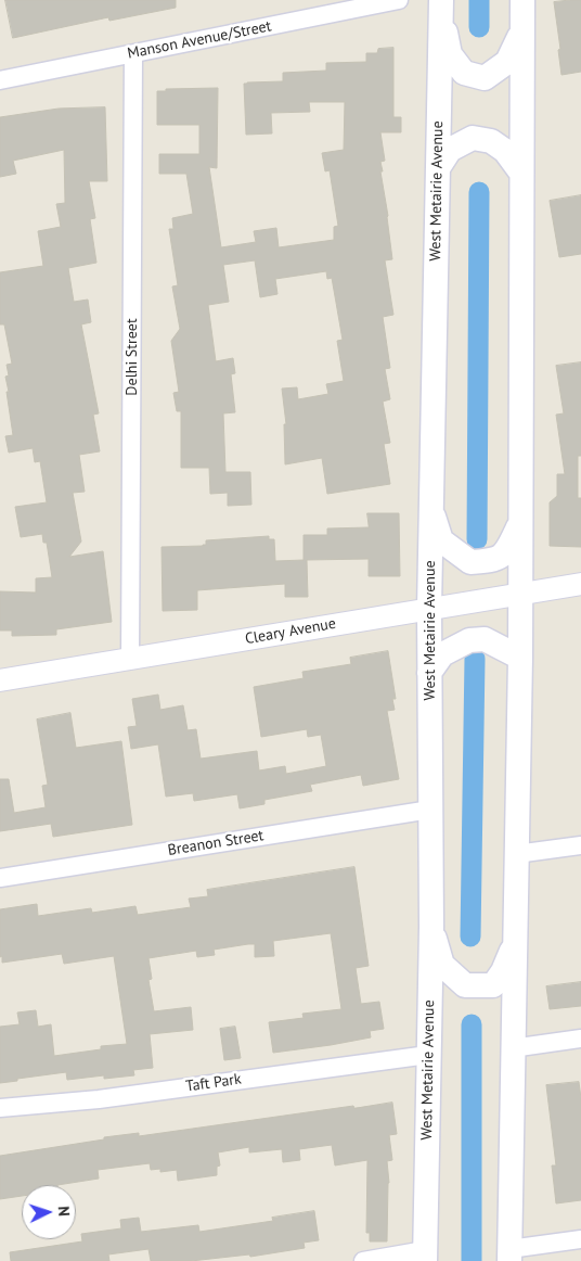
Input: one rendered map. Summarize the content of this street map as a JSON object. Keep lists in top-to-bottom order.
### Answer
{
  "streets": {
    "main road": ["West Metairie Avenue"],
    "street": [
      "Manson Avenue/Street",
      "Delhi Street",
      "Cleary Avenue",
      "Breanon Street",
      "Taft Park"
    ]
  },
  "crossings": [
    ["Manson Avenue/Street", "Delhi Street"],
    ["West Metairie Avenue", "Cleary Avenue"],
    ["West Metairie Avenue", "Breanon Street"],
    ["West Metairie Avenue", "Taft Park"],
    ["Delhi Street", "Cleary Avenue"]
  ],
  "north": "right"
}
